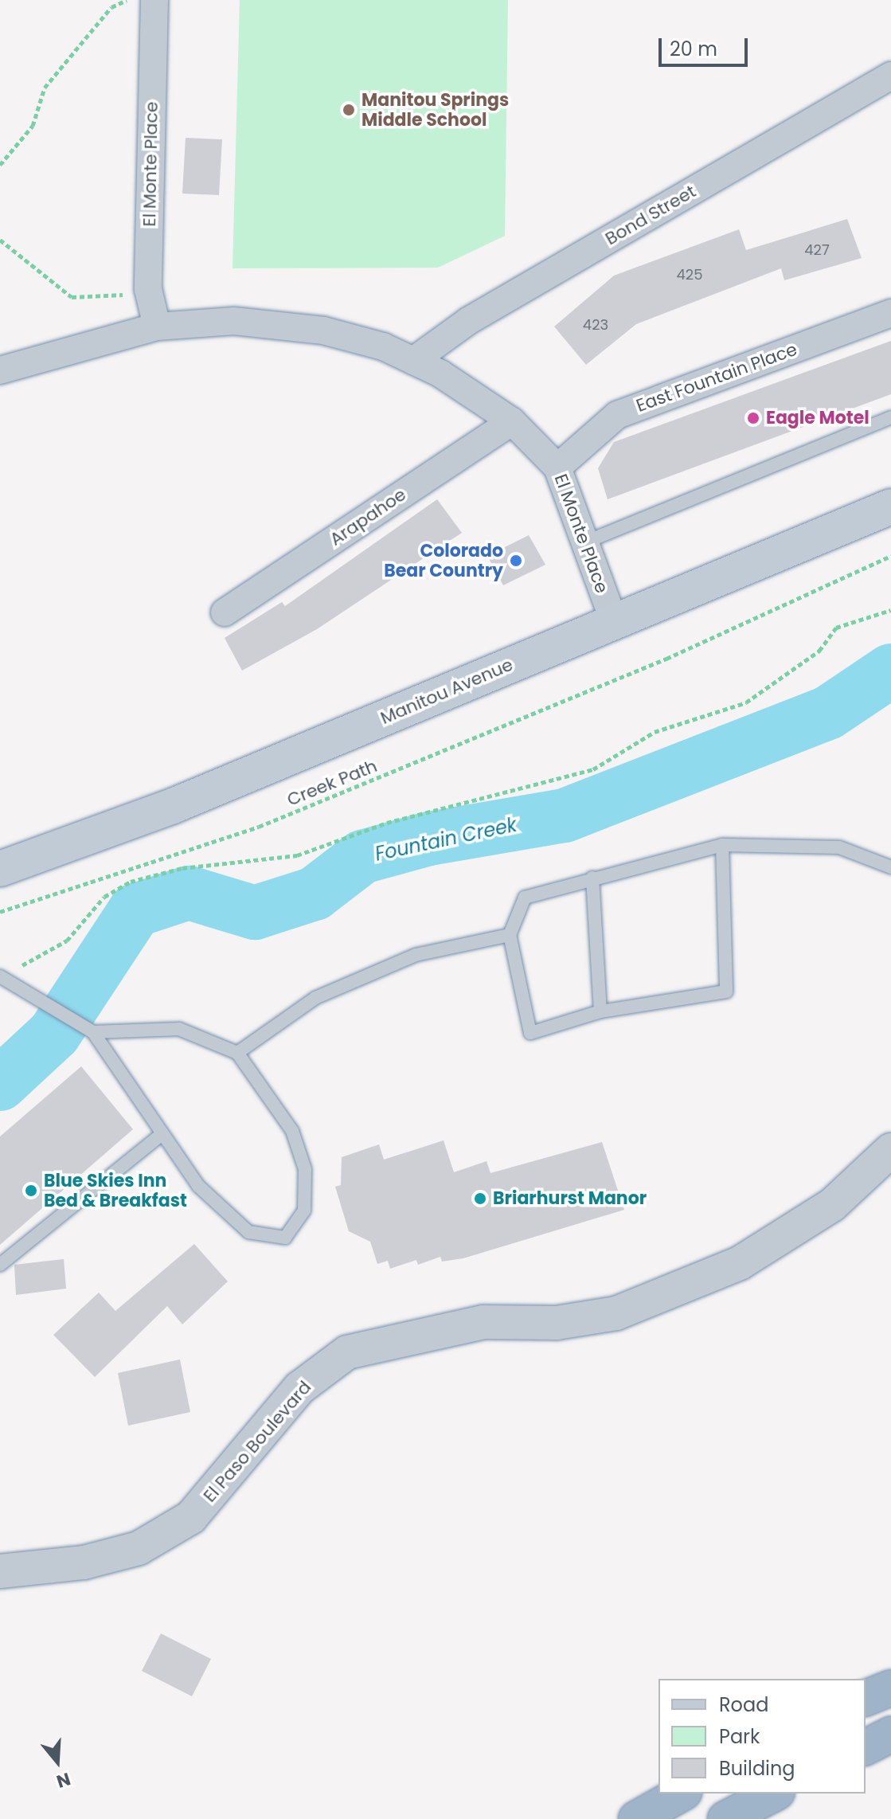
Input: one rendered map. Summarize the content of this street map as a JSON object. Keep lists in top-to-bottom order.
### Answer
{
  "streets": {
    "main road": ["Manitou Avenue"],
    "street": [
      "El Monte Place",
      "Bond Street",
      "East Fountain Place",
      "Arapahoe",
      "El Paso Boulevard"
    ],
    "path": ["Creek Path"]
  },
  "crossings": [
    ["El Monte Place", "Bond Street"],
    ["El Monte Place", "East Fountain Place"],
    ["El Monte Place", "Arapahoe"],
    ["El Monte Place", "Manitou Avenue"]
  ],
  "water": ["Fountain Creek"],
  "places": [
    "Manitou Springs Middle School",
    "Eagle Motel",
    "Colorado Bear Country",
    "Blue Skies Inn Bed & Breakfast",
    "Briarhurst Manor"
  ],
  "house_numbers": ["427", "425", "423"],
  "legend": ["Road", "Park", "Building"],
  "scale_bar": "20 m",
  "north": "bottom"
}
